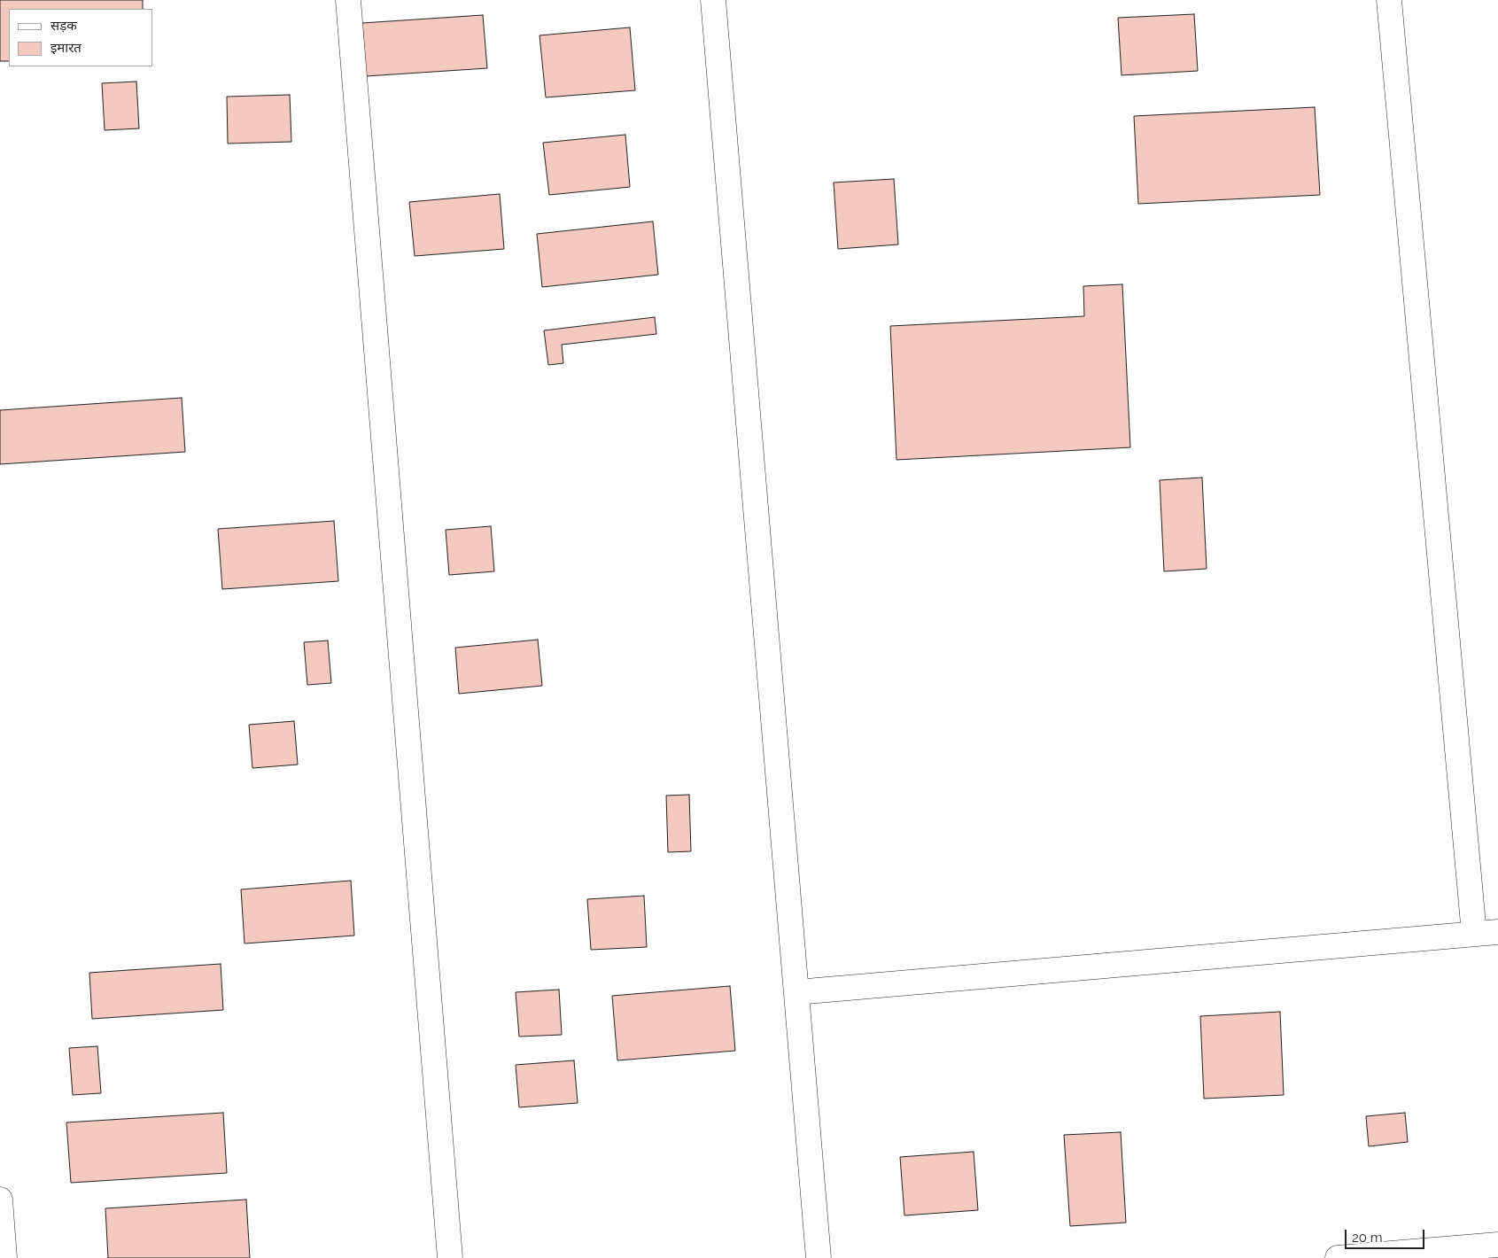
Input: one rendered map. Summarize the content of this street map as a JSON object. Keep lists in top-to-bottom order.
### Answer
{
  "legend": ["सड़क", "इमारत"],
  "scale_bar": "20 m"
}
